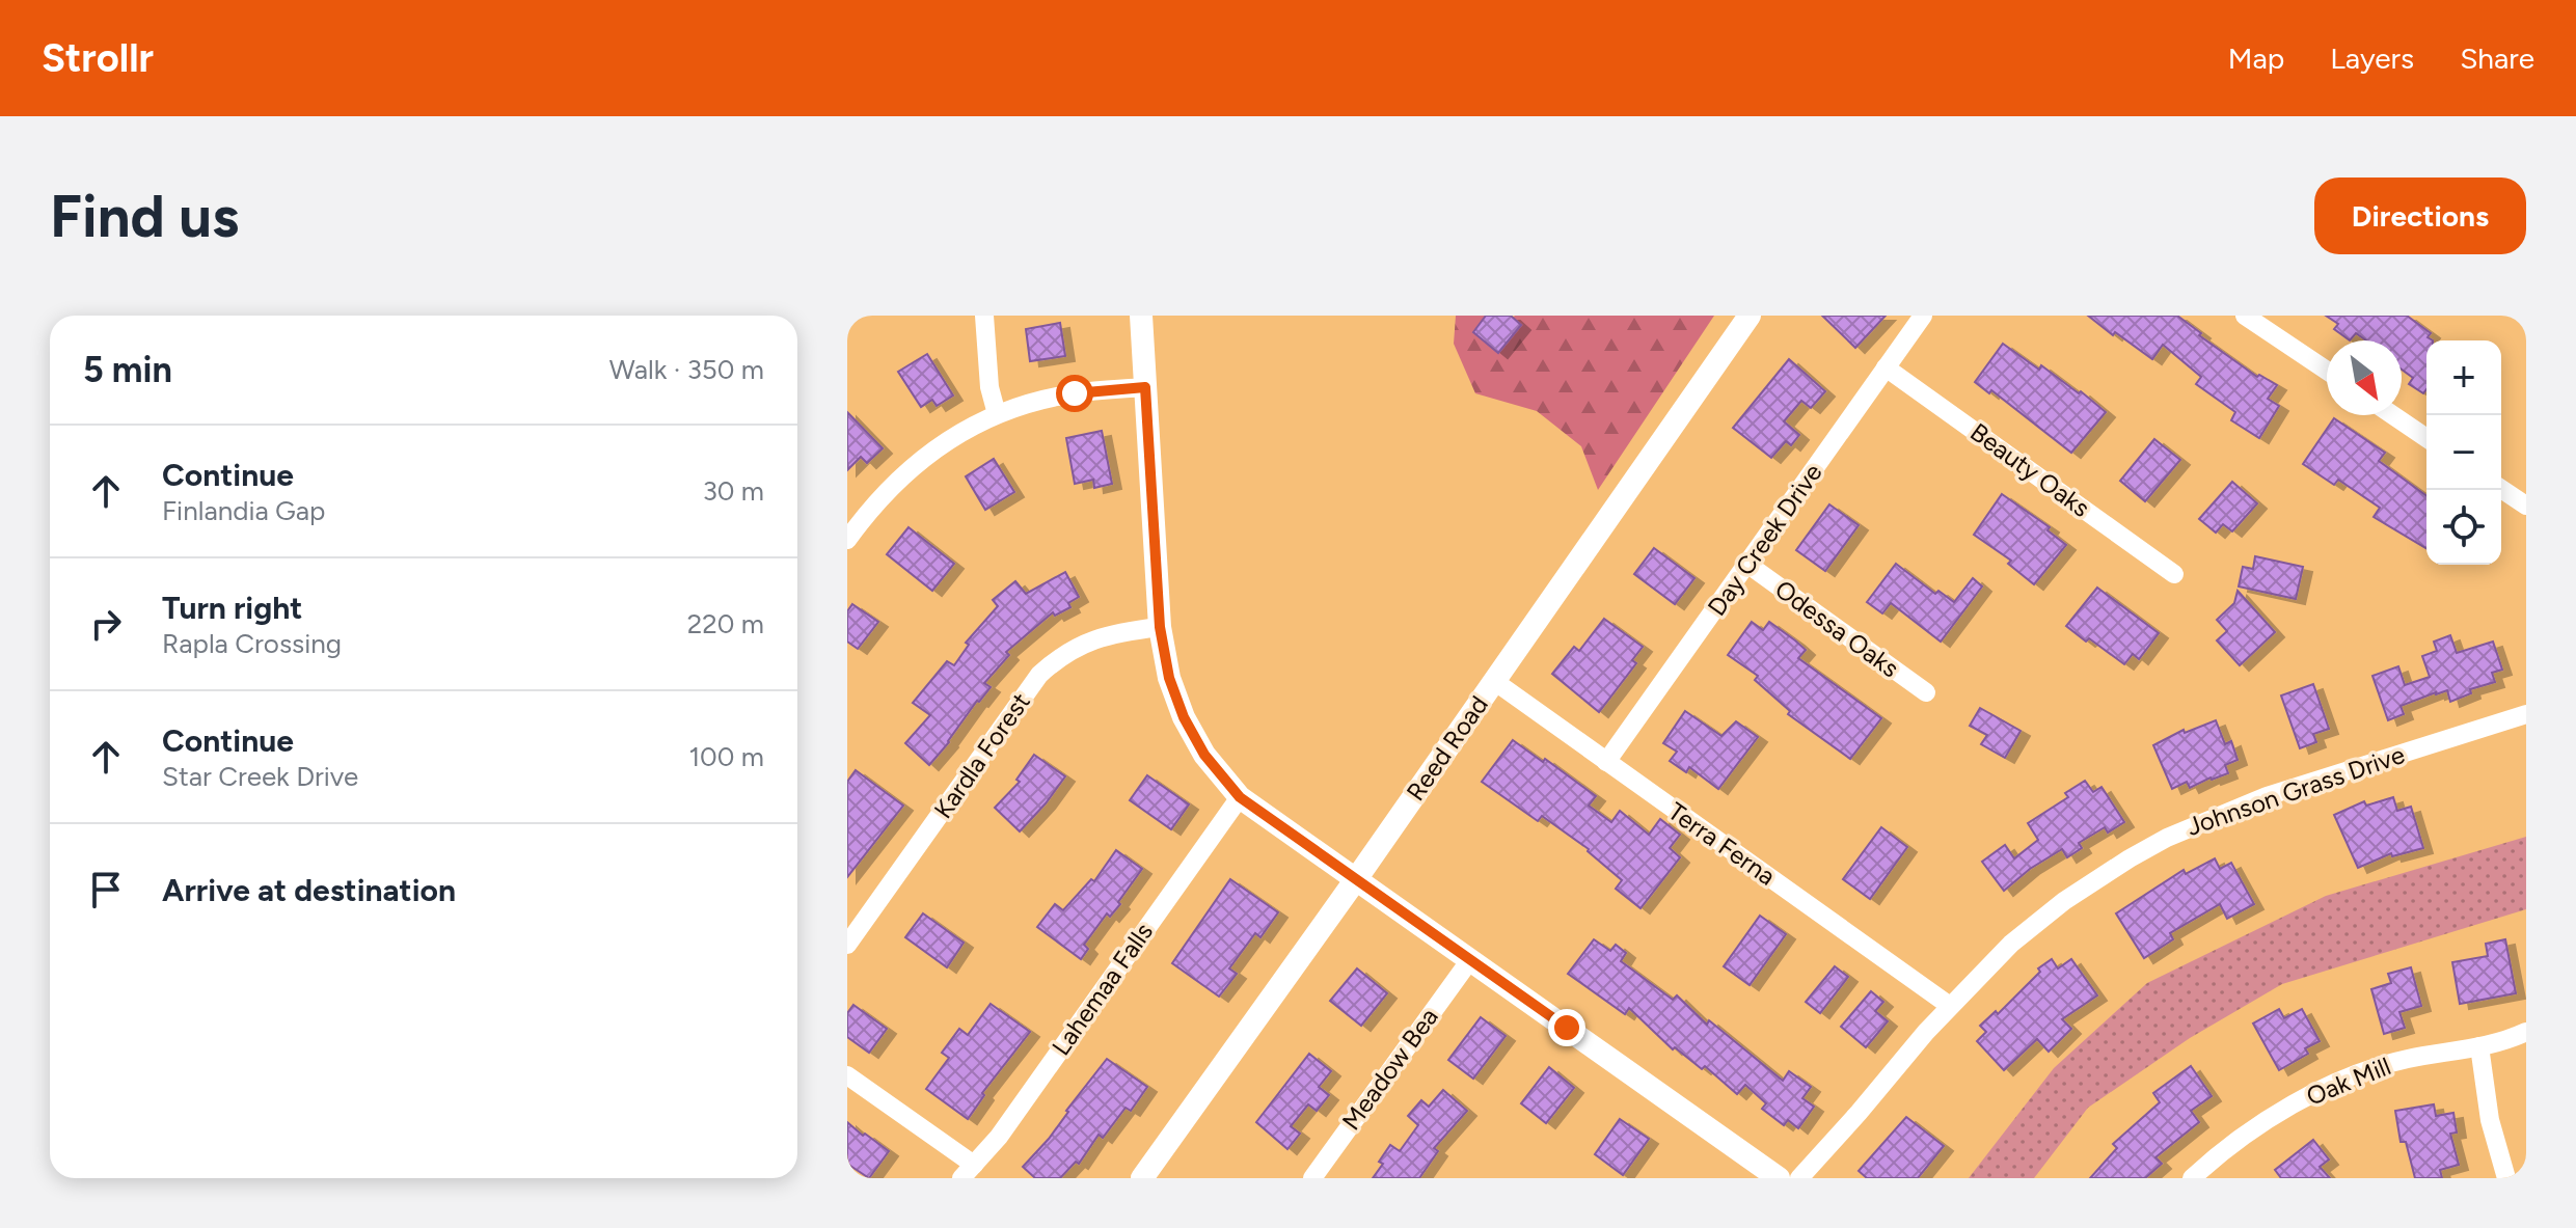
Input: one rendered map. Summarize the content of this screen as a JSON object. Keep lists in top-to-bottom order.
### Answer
{
  "streets": {
    "street": [
      "Beauty Oaks",
      "Day Creek Drive",
      "Odessa Oaks",
      "Reed Road",
      "Kardla Forest",
      "Johnson Grass Drive",
      "Terra Ferna",
      "Lahemaa Falls",
      "Meadow Bea",
      "Oak Mill"
    ]
  },
  "crossings": [
    ["Beauty Oaks", "Day Creek Drive"],
    ["Day Creek Drive", "Odessa Oaks"],
    ["Day Creek Drive", "Terra Ferna"],
    ["Reed Road", "Terra Ferna"],
    ["Johnson Grass Drive", "Terra Ferna"]
  ],
  "north": "bottom right",
  "page": {
    "header": "Strollr",
    "nav": ["Map", "Layers", "Share"],
    "buttons": "Directions",
    "title": "Find us",
    "heading": ["5 min", "Walk · 350 m"],
    "map_buttons": ["+", "−"],
    "list": [
      ["Continue", "Finlandia Gap", "30 m"],
      ["Turn right", "Rapla Crossing", "220 m"],
      ["Continue", "Star Creek Drive", "100 m"],
      "Arrive at destination"
    ]
  }
}
